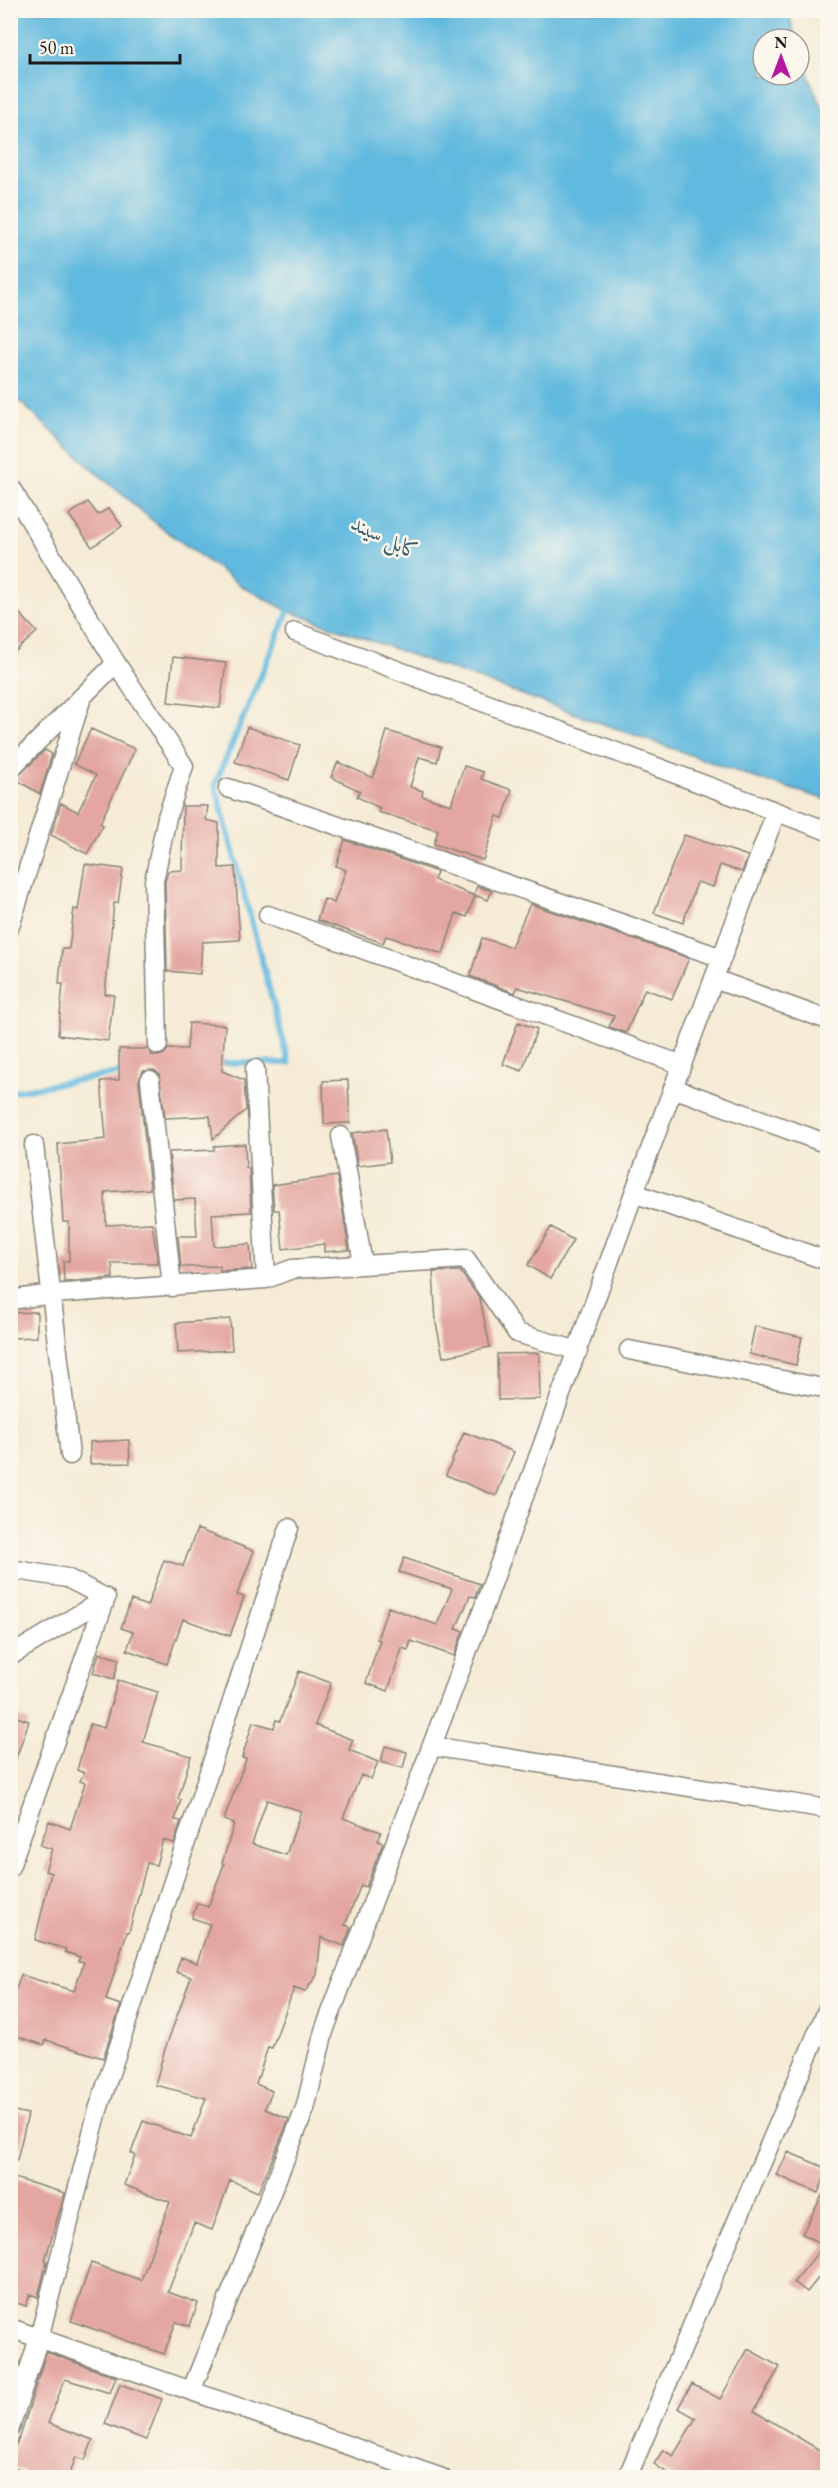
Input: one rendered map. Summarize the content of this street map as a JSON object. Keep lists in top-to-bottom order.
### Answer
{
  "water": ["کابل سيند"],
  "scale_bar": "50 m",
  "north": "top"
}
